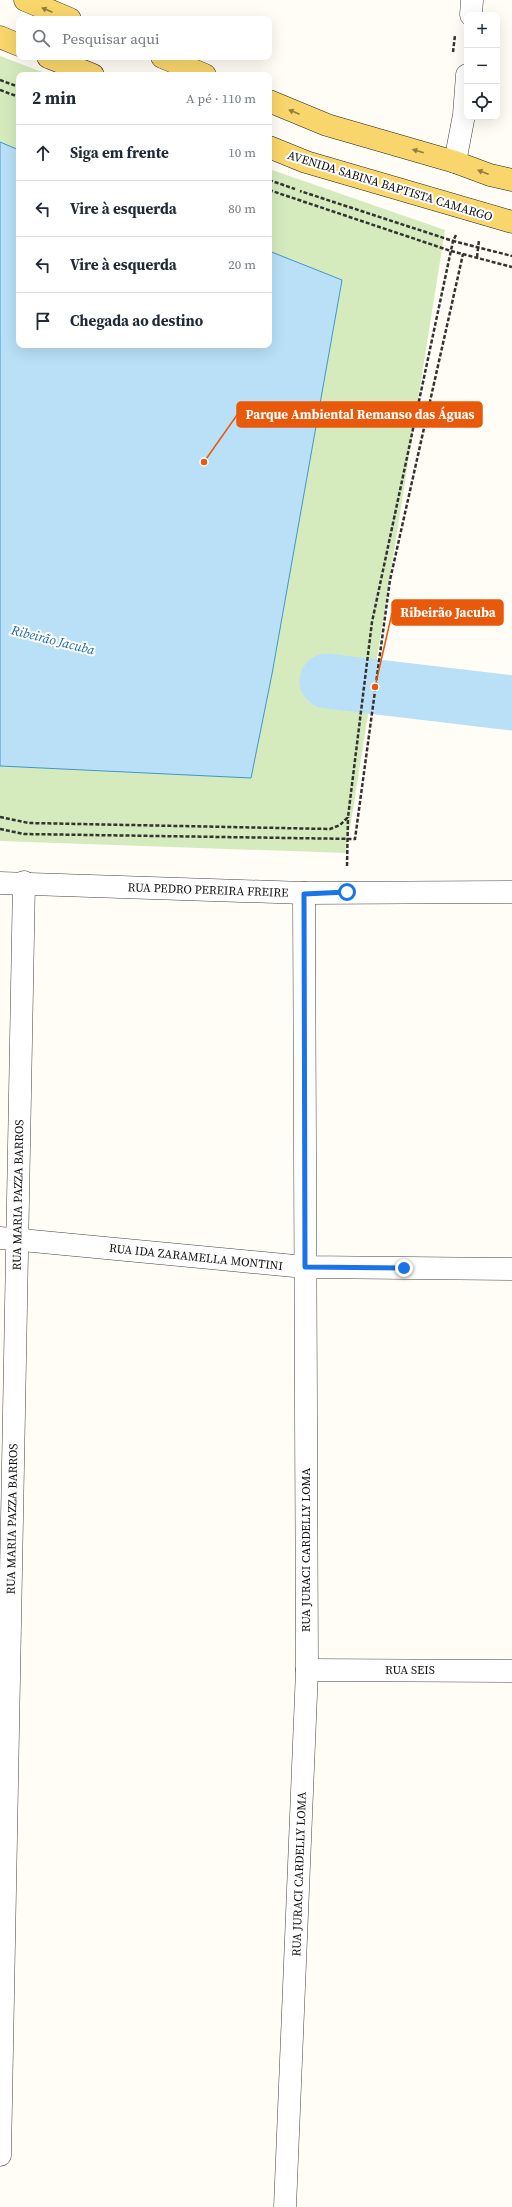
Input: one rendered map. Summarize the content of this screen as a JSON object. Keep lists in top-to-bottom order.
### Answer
{
  "streets": {
    "main road": ["AVENIDA SABINA BAPTISTA CAMARGO"],
    "street": [
      "RUA PEDRO PEREIRA FREIRE",
      "RUA MARIA PAZZA BARROS",
      "RUA IDA ZARAMELLA MONTINI",
      "RUA JURACI CARDELLY LOMA",
      "RUA SEIS"
    ]
  },
  "crossings": [
    ["RUA PEDRO PEREIRA FREIRE", "RUA MARIA PAZZA BARROS"],
    ["RUA PEDRO PEREIRA FREIRE", "RUA JURACI CARDELLY LOMA"],
    ["RUA MARIA PAZZA BARROS", "RUA IDA ZARAMELLA MONTINI"],
    ["RUA IDA ZARAMELLA MONTINI", "RUA JURACI CARDELLY LOMA"],
    ["RUA JURACI CARDELLY LOMA", "RUA SEIS"]
  ],
  "water": ["Ribeirão Jacuba"],
  "places": ["Parque Ambiental Remanso das Águas", "Ribeirão Jacuba"],
  "page": {
    "map_buttons": ["+", "−"],
    "search": "Pesquisar aqui",
    "heading": ["2 min", "A pé · 110 m"],
    "list": [
      ["Siga em frente", "10 m"],
      ["Vire à esquerda", "80 m"],
      ["Vire à esquerda", "20 m"],
      "Chegada ao destino"
    ]
  }
}
